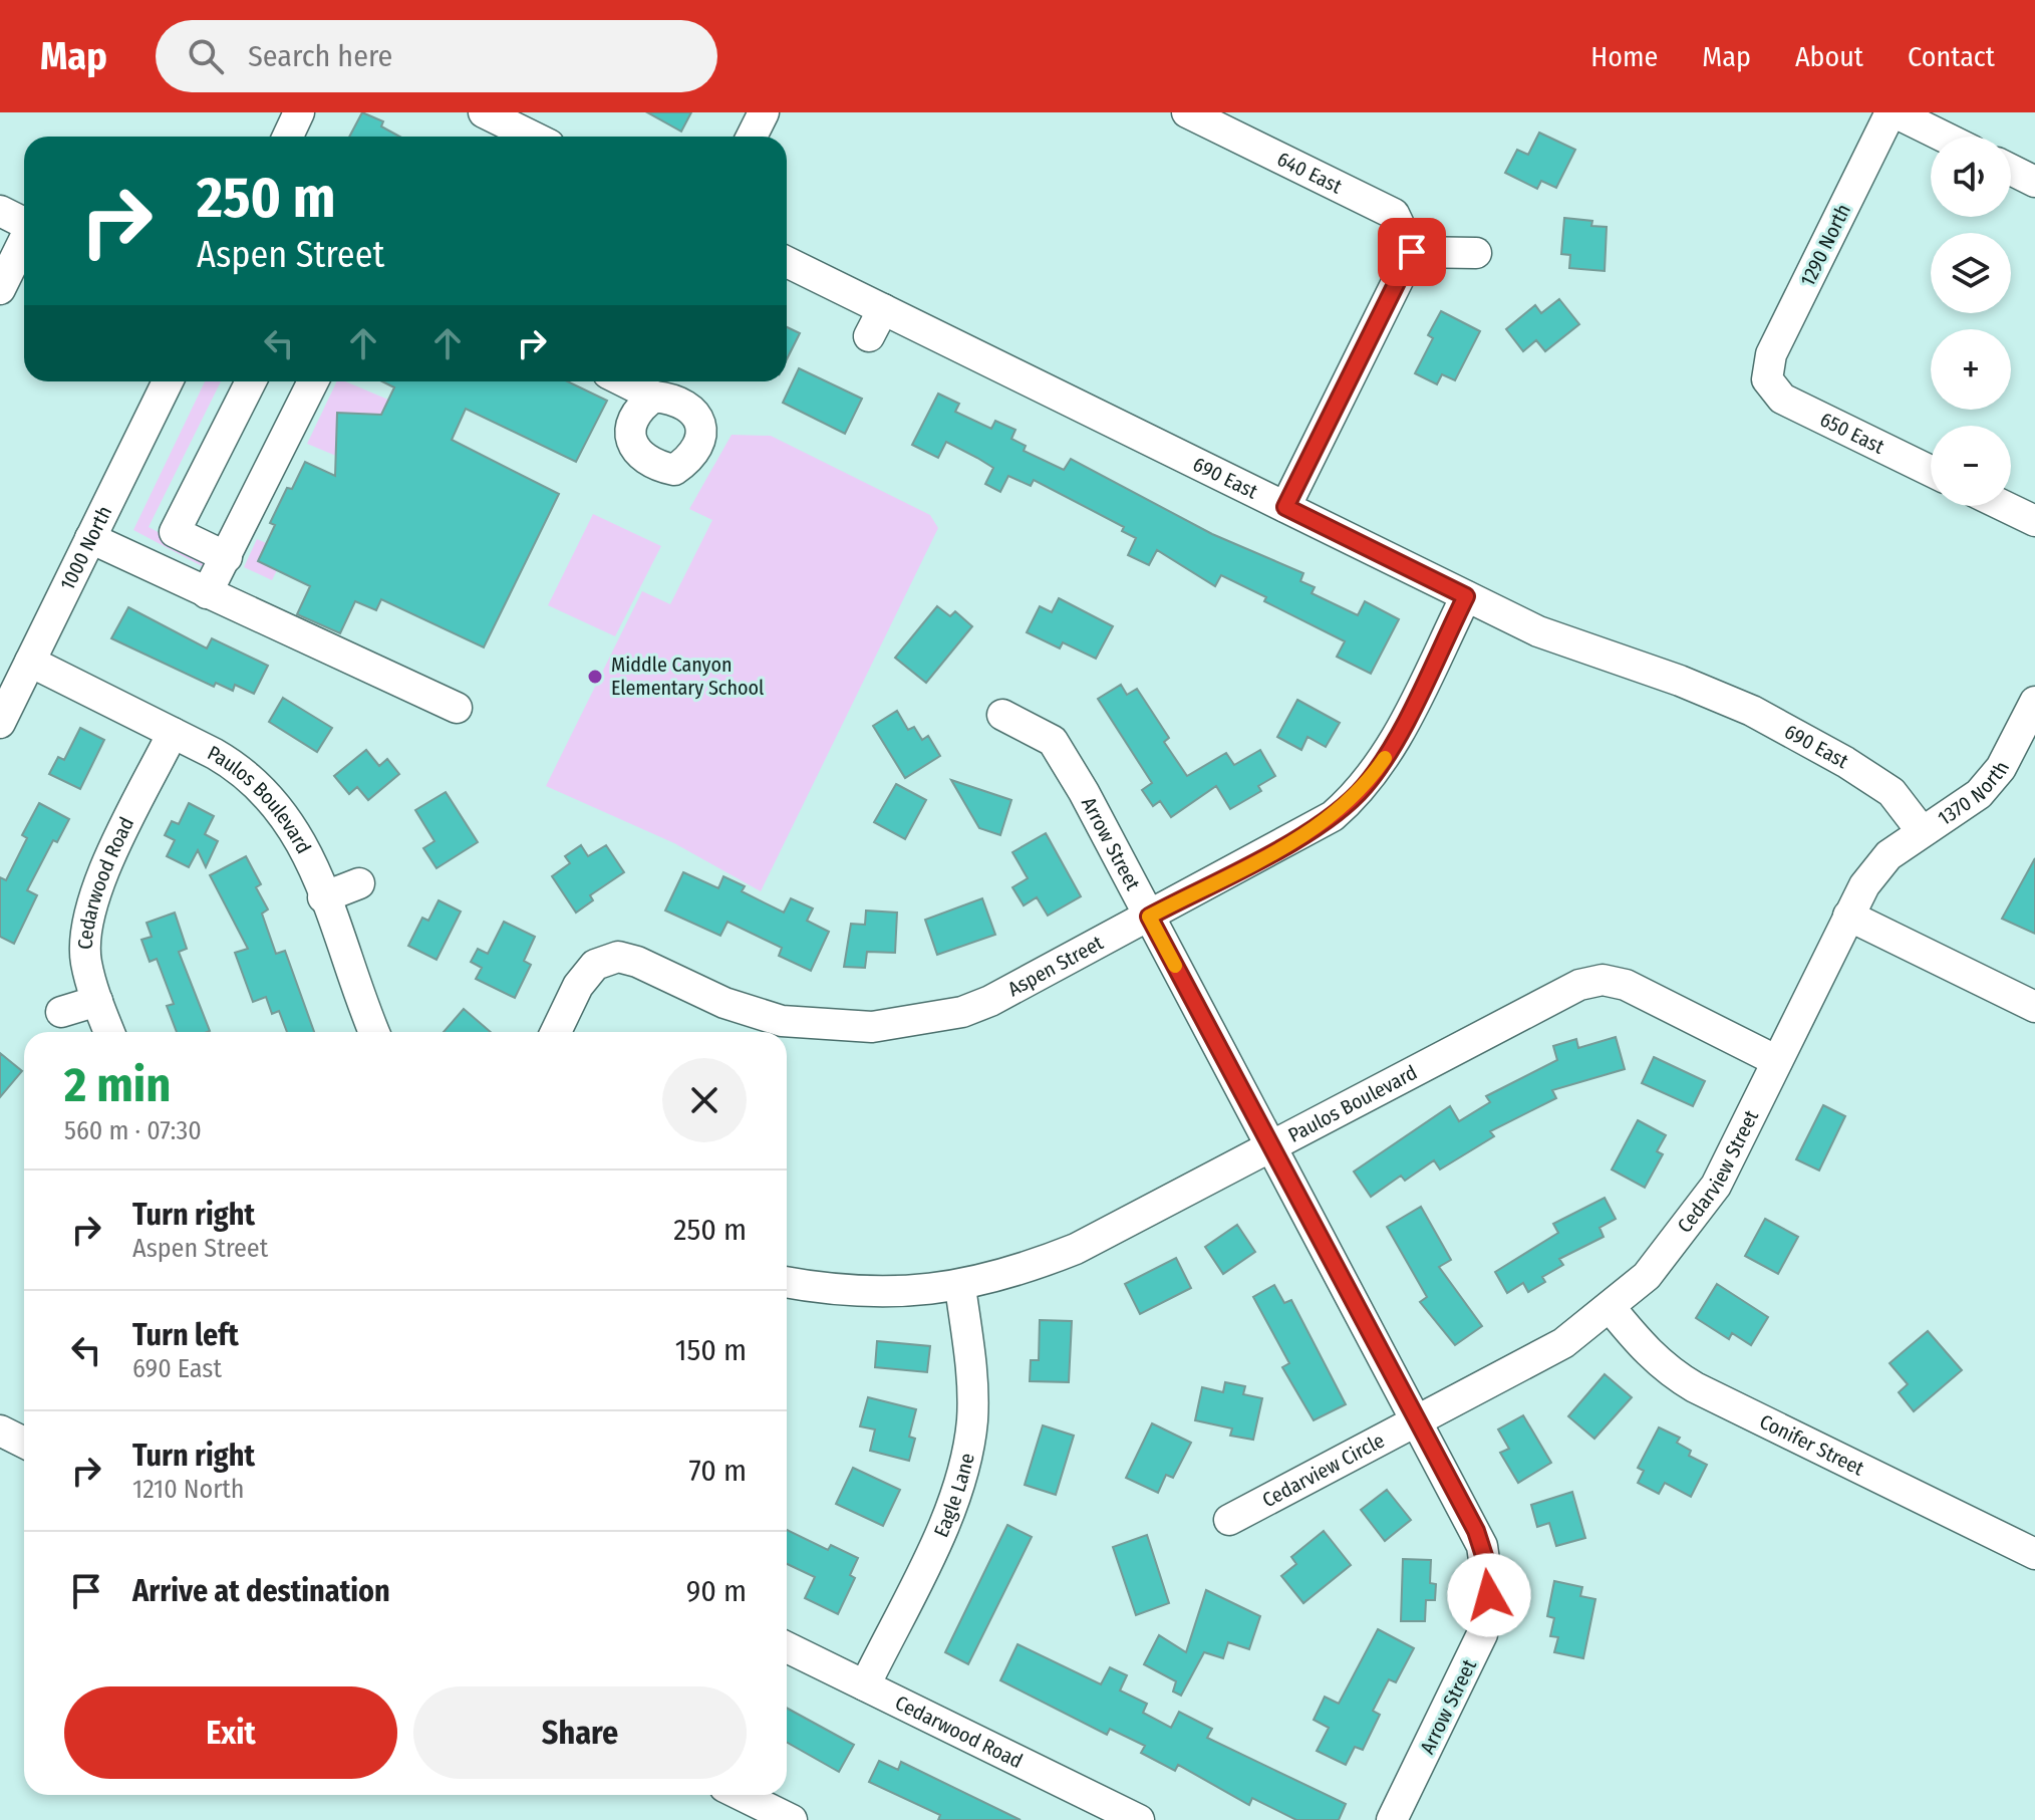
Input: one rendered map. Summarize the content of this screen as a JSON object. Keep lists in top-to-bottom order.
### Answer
{
  "streets": {
    "street": [
      "640 East",
      "1290 North",
      "650 East",
      "690 East",
      "1000 North",
      "1370 North",
      "Paulos Boulevard",
      "Arrow Street",
      "Cedarwood Road",
      "Aspen Street",
      "Cedarview Street",
      "Conifer Street",
      "Cedarview Circle",
      "Eagle Lane"
    ]
  },
  "crossings": [
    ["1290 North", "650 East"],
    ["690 East", "1370 North"],
    ["690 East", "Aspen Street"],
    ["690 East", "Cedarview Street"],
    ["1000 North", "Paulos Boulevard"],
    ["1370 North", "Cedarview Street"],
    ["Paulos Boulevard", "Arrow Street"],
    ["Paulos Boulevard", "Cedarwood Road"],
    ["Paulos Boulevard", "Cedarview Street"],
    ["Paulos Boulevard", "Eagle Lane"],
    ["Arrow Street", "Aspen Street"],
    ["Arrow Street", "Cedarview Street"],
    ["Arrow Street", "Cedarview Circle"],
    ["Cedarwood Road", "Eagle Lane"],
    ["Cedarview Street", "Conifer Street"],
    ["Cedarview Street", "Cedarview Circle"]
  ],
  "places": ["Middle Canyon Elementary School"],
  "page": {
    "header": "Map",
    "search": "Search here",
    "nav": [
      "Home",
      "Map",
      "About",
      "Contact"
    ],
    "map_buttons": ["+", "−"],
    "turn": ["250 m", "Aspen Street"],
    "heading": ["2 min", "560 m · 07:30"],
    "list": [
      {
        "name": "Turn right",
        "note": "Aspen Street",
        "value": "250 m"
      },
      {
        "name": "Turn left",
        "note": "690 East",
        "value": "150 m"
      },
      {
        "name": "Turn right",
        "note": "1210 North",
        "value": "70 m"
      },
      {
        "name": "Arrive at destination",
        "value": "90 m"
      }
    ],
    "buttons": ["Exit", "Share"]
  }
}
